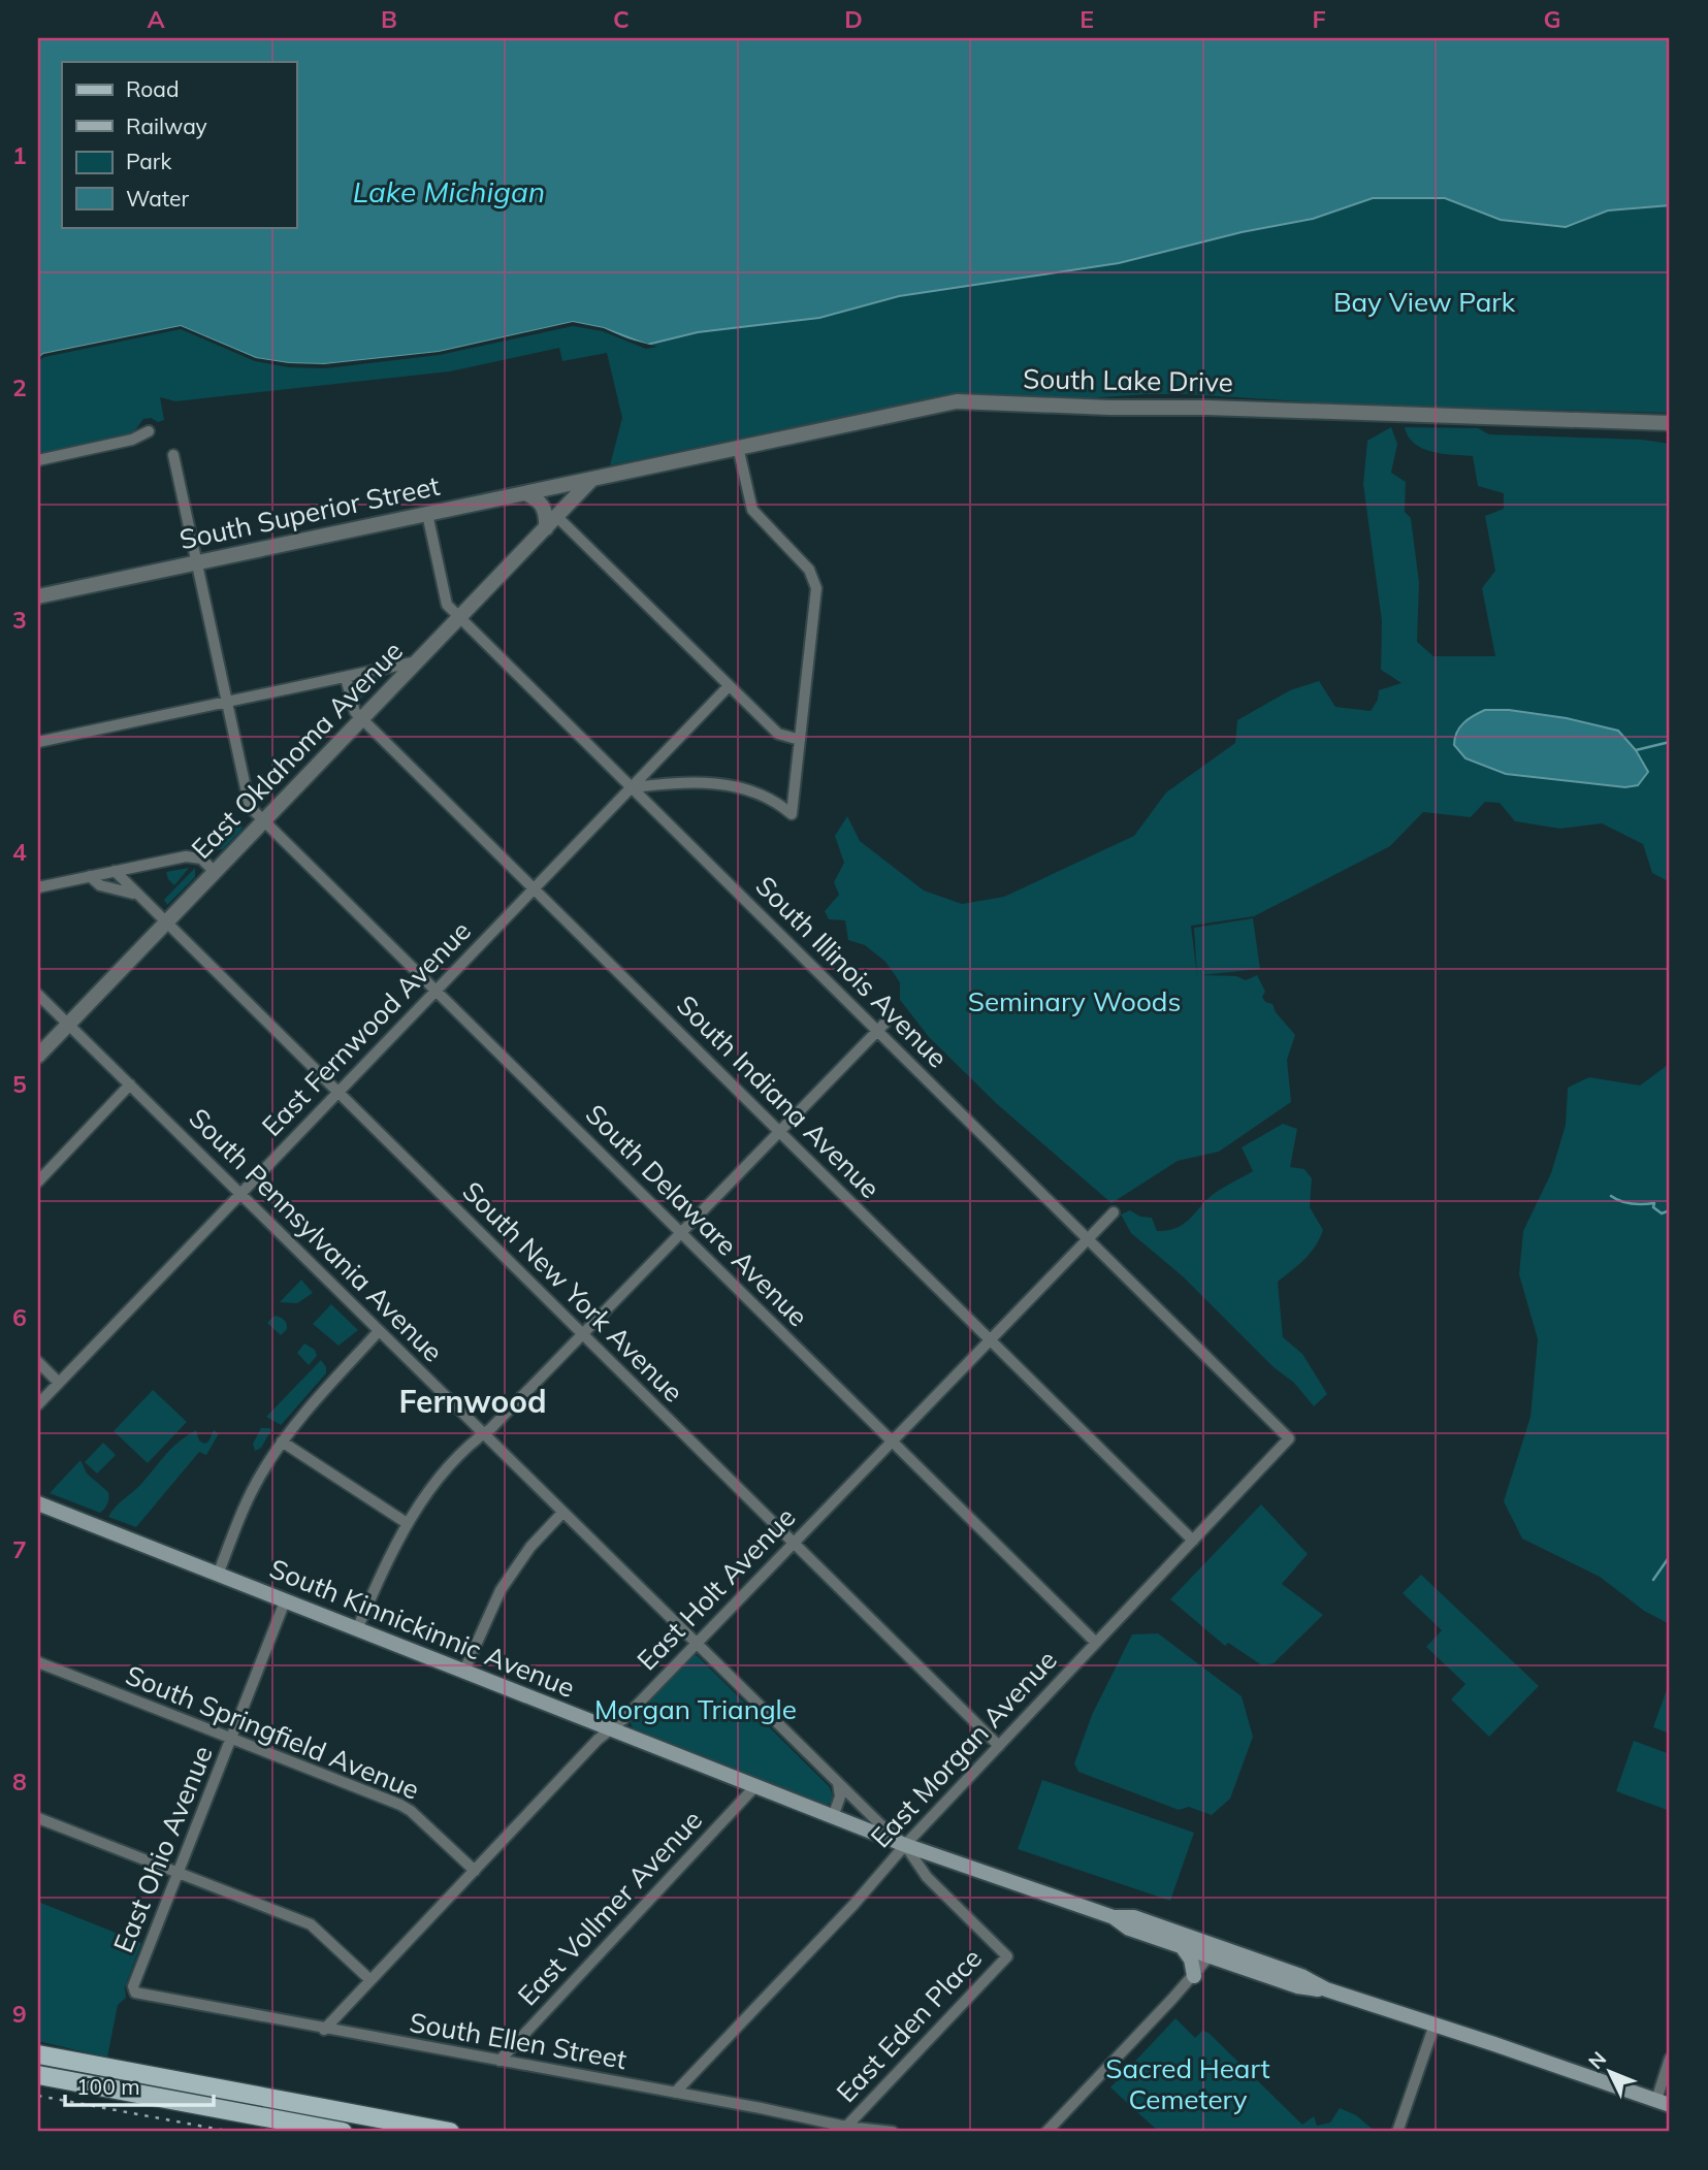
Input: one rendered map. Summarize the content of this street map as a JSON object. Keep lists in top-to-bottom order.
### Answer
{
  "streets": {
    "main road": ["South Kinnickinnic Avenue"],
    "street": [
      "South Lake Drive",
      "South Superior Street",
      "East Oklahoma Avenue",
      "South Illinois Avenue",
      "East Fernwood Avenue",
      "South Indiana Avenue",
      "South Delaware Avenue",
      "South Pennsylvania Avenue",
      "South New York Avenue",
      "East Holt Avenue",
      "South Springfield Avenue",
      "East Morgan Avenue",
      "East Ohio Avenue",
      "East Vollmer Avenue",
      "East Eden Place",
      "South Ellen Street"
    ]
  },
  "crossings": [
    ["South Lake Drive", "South Superior Street"],
    ["South Lake Drive", "East Oklahoma Avenue"],
    ["South Superior Street", "East Oklahoma Avenue"],
    ["South Superior Street", "South Illinois Avenue"],
    ["South Superior Street", "South Delaware Avenue"],
    ["East Oklahoma Avenue", "South Illinois Avenue"],
    ["East Oklahoma Avenue", "South Indiana Avenue"],
    ["East Oklahoma Avenue", "South Delaware Avenue"],
    ["East Oklahoma Avenue", "South Pennsylvania Avenue"],
    ["East Oklahoma Avenue", "South New York Avenue"],
    ["South Illinois Avenue", "East Fernwood Avenue"],
    ["South Illinois Avenue", "East Holt Avenue"],
    ["South Illinois Avenue", "East Morgan Avenue"],
    ["East Fernwood Avenue", "South Indiana Avenue"],
    ["East Fernwood Avenue", "South Delaware Avenue"],
    ["East Fernwood Avenue", "South Pennsylvania Avenue"],
    ["East Fernwood Avenue", "South New York Avenue"],
    ["South Indiana Avenue", "East Holt Avenue"],
    ["South Indiana Avenue", "East Morgan Avenue"],
    ["South Delaware Avenue", "East Holt Avenue"],
    ["South Delaware Avenue", "East Morgan Avenue"],
    ["South Pennsylvania Avenue", "East Holt Avenue"],
    ["South Pennsylvania Avenue", "South Kinnickinnic Avenue"],
    ["South Pennsylvania Avenue", "East Morgan Avenue"],
    ["South Pennsylvania Avenue", "East Eden Place"],
    ["South New York Avenue", "East Holt Avenue"],
    ["South New York Avenue", "East Morgan Avenue"],
    ["East Holt Avenue", "South Kinnickinnic Avenue"],
    ["East Holt Avenue", "South Springfield Avenue"],
    ["East Holt Avenue", "South Ellen Street"],
    ["South Kinnickinnic Avenue", "East Morgan Avenue"],
    ["South Kinnickinnic Avenue", "East Ohio Avenue"],
    ["South Kinnickinnic Avenue", "East Vollmer Avenue"],
    ["South Springfield Avenue", "East Ohio Avenue"],
    ["East Morgan Avenue", "South Ellen Street"],
    ["East Ohio Avenue", "South Ellen Street"],
    ["East Vollmer Avenue", "South Ellen Street"],
    ["East Eden Place", "South Ellen Street"]
  ],
  "districts": ["Fernwood"],
  "water": ["Lake Michigan"],
  "parks": [
    "Bay View Park",
    "Seminary Woods",
    "Morgan Triangle",
    "Sacred Heart Cemetery"
  ],
  "legend": [
    "Road",
    "Railway",
    "Park",
    "Water"
  ],
  "scale_bar": "100 m",
  "north": "top left",
  "grid": {
    "columns": [
      "A",
      "B",
      "C",
      "D",
      "E",
      "F",
      "G"
    ],
    "rows": [
      "1",
      "2",
      "3",
      "4",
      "5",
      "6",
      "7",
      "8",
      "9"
    ]
  }
}
